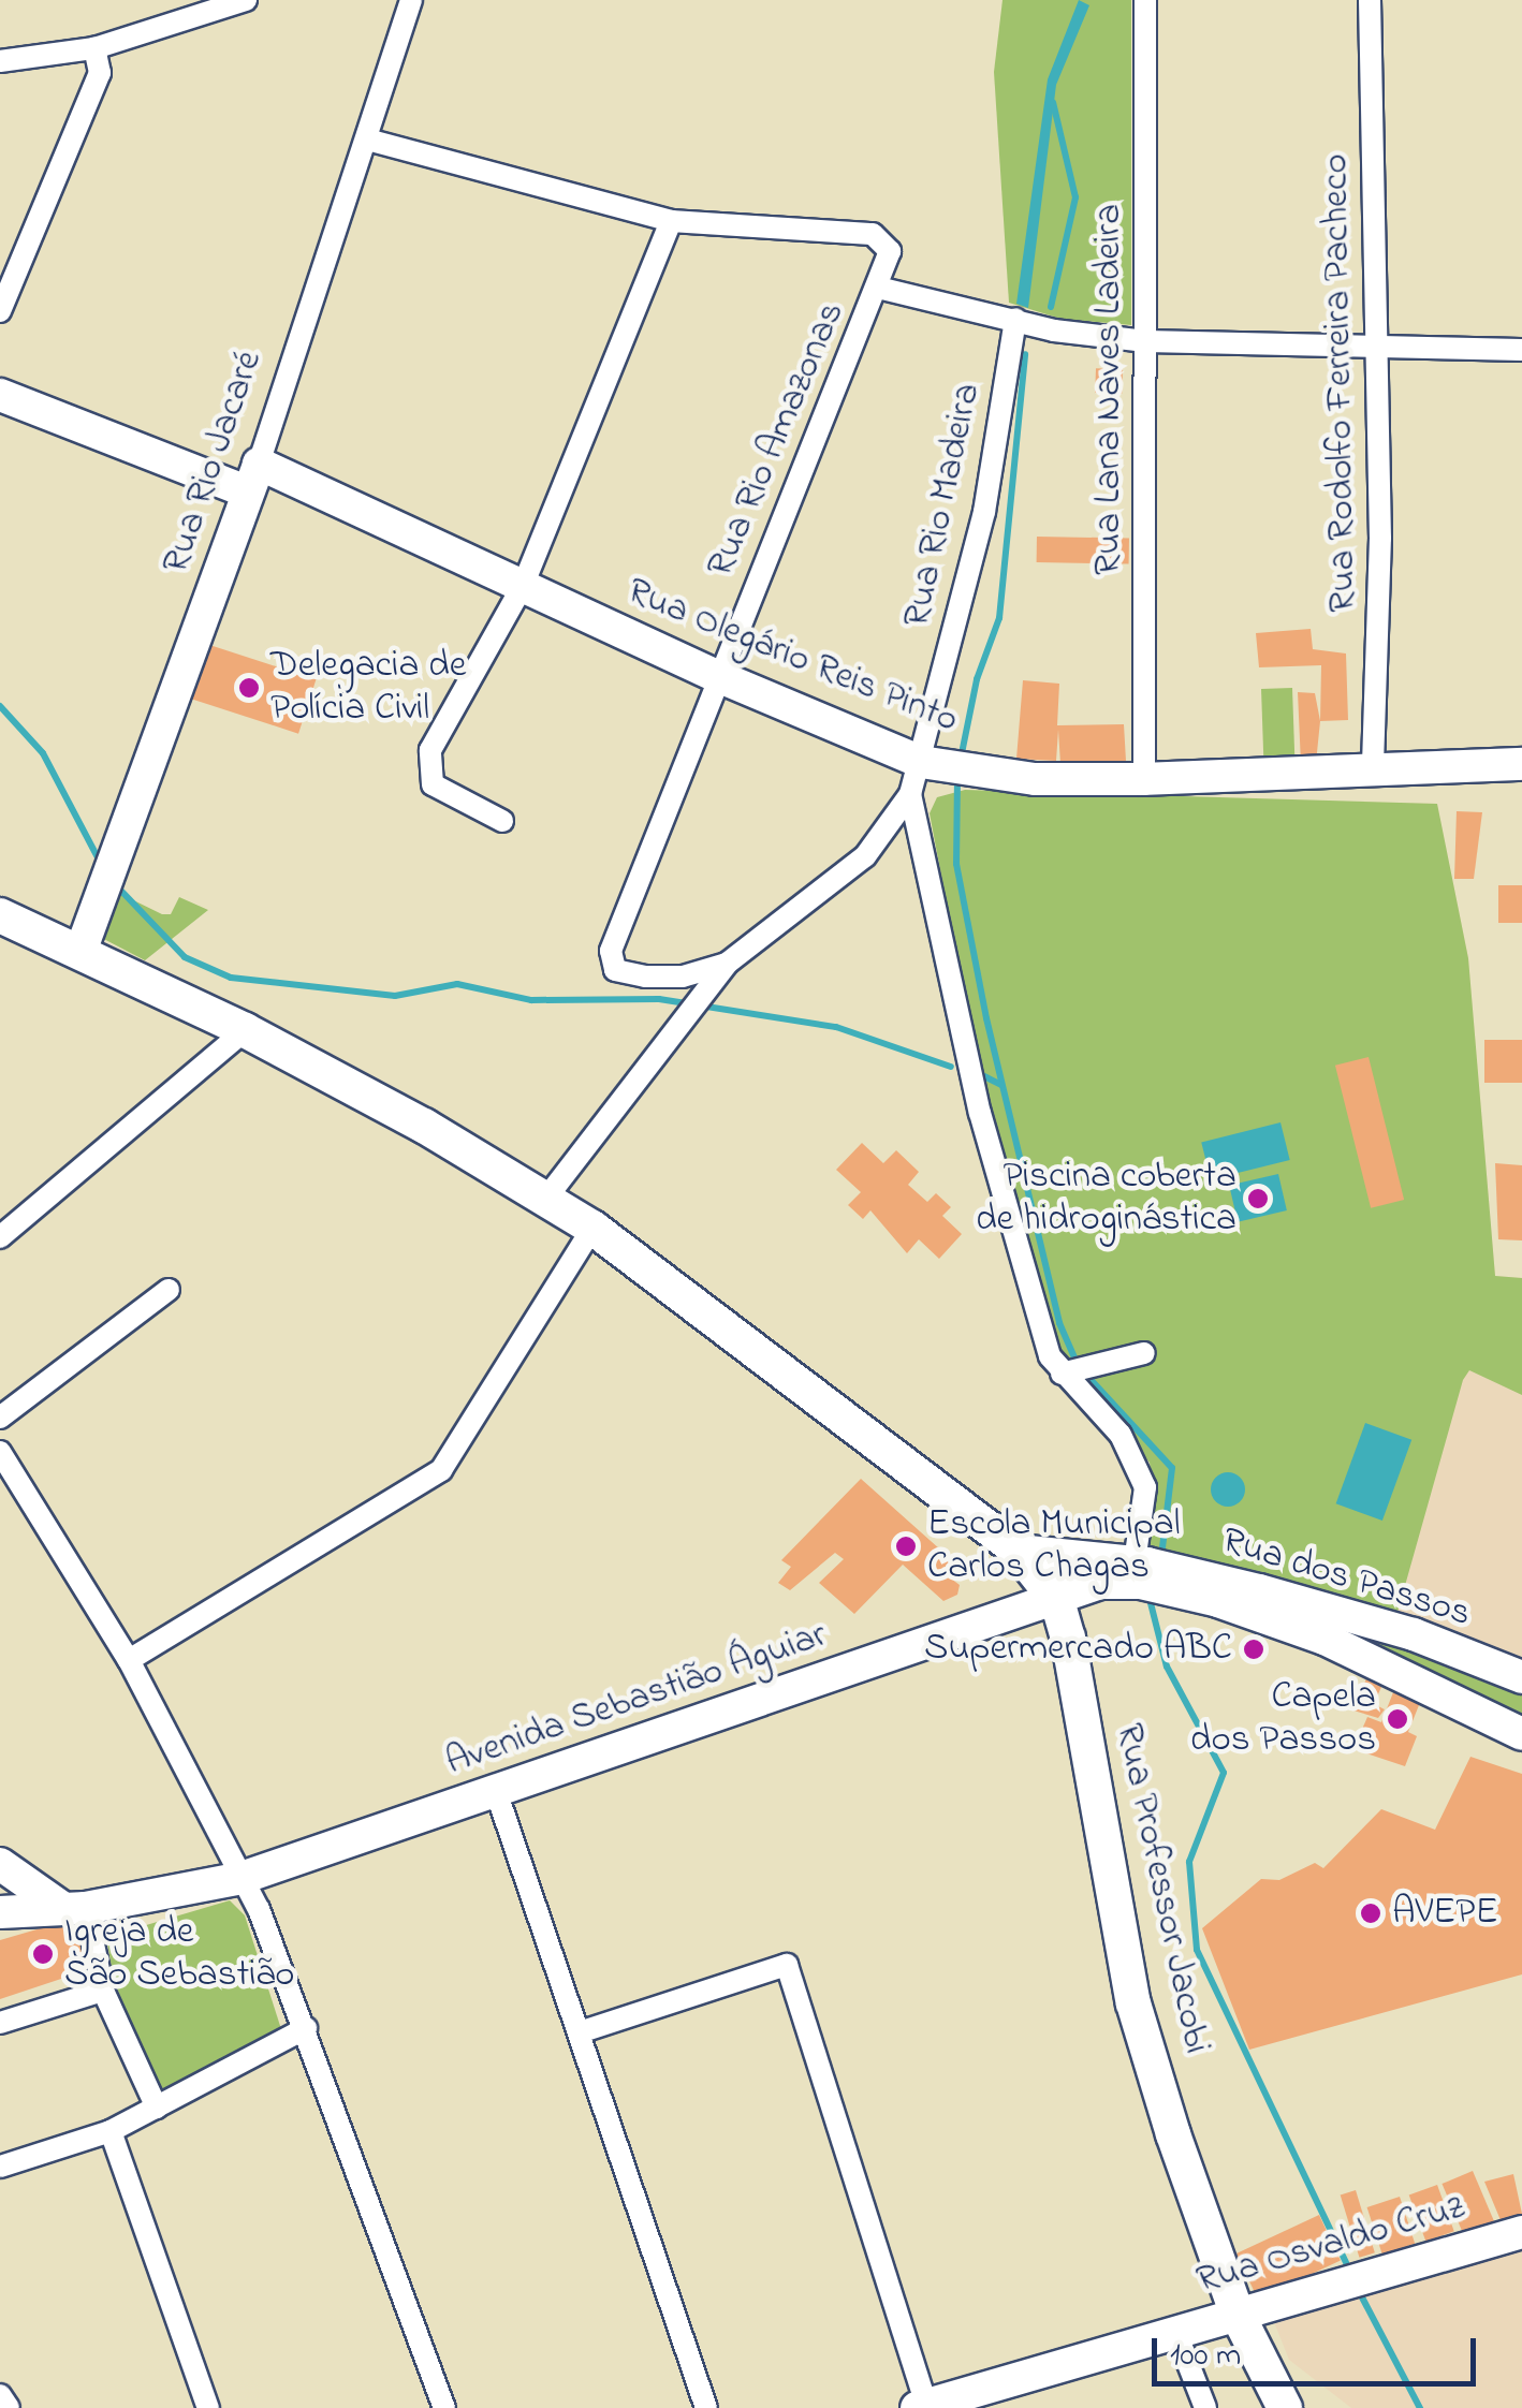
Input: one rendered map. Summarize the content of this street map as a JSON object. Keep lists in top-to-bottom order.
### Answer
{
  "streets": {
    "main road": ["Rua Professor Jacobi"],
    "street": [
      "Rua Rodolfo Ferreira Pacheco",
      "Rua Lana Naves Ladeira",
      "Rua Rio Amazonas",
      "Rua Rio Jacaré",
      "Rua Rio Madeira",
      "Rua Olegário Reis Pinto",
      "Rua dos Passos",
      "Avenida Sebastião Águiar",
      "Rua Osvaldo Cruz"
    ]
  },
  "crossings": [
    ["Rua Rodolfo Ferreira Pacheco", "Rua Olegário Reis Pinto"],
    ["Rua Lana Naves Ladeira", "Rua Olegário Reis Pinto"],
    ["Rua Rio Amazonas", "Rua Rio Madeira"],
    ["Rua Rio Amazonas", "Rua Olegário Reis Pinto"],
    ["Rua Rio Jacaré", "Rua Olegário Reis Pinto"],
    ["Rua Rio Jacaré", "Rua Professor Jacobi"],
    ["Rua Rio Madeira", "Rua Olegário Reis Pinto"],
    ["Rua Rio Madeira", "Rua Professor Jacobi"],
    ["Rua dos Passos", "Avenida Sebastião Águiar"],
    ["Rua dos Passos", "Rua Professor Jacobi"],
    ["Avenida Sebastião Águiar", "Rua Professor Jacobi"],
    ["Rua Professor Jacobi", "Rua Osvaldo Cruz"]
  ],
  "places": [
    "Delegacia de Polícia Civil",
    "Piscina coberta de hidroginástica",
    "Escola Municipal Carlos Chagas",
    "Supermercado ABC",
    "Capela dos Passos",
    "AVEPE",
    "Igreja de São Sebastião"
  ],
  "scale_bar": "100 m"
}
